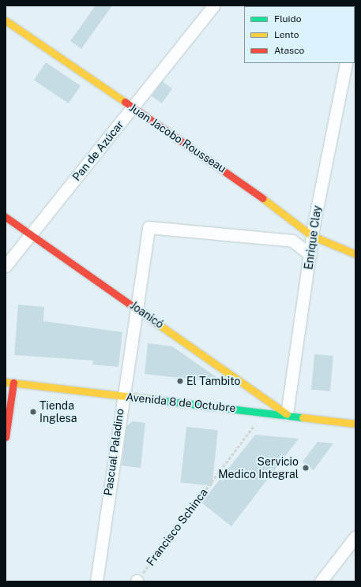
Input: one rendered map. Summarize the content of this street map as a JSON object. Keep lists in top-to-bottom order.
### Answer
{
  "streets": {
    "street": [
      "Juan Jacobo Rousseau",
      "Pan de Azúcar",
      "Enrique Clay",
      "Joanicó",
      "Avenida 8 de Octubre",
      "Pascual Paladino"
    ],
    "path": ["Francisco Schinca"]
  },
  "crossings": [
    ["Juan Jacobo Rousseau", "Pan de Azúcar"],
    ["Juan Jacobo Rousseau", "Enrique Clay"],
    ["Pan de Azúcar", "Joanicó"],
    ["Enrique Clay", "Joanicó"],
    ["Enrique Clay", "Avenida 8 de Octubre"],
    ["Enrique Clay", "Pascual Paladino"],
    ["Joanicó", "Avenida 8 de Octubre"],
    ["Joanicó", "Pascual Paladino"],
    ["Avenida 8 de Octubre", "Pascual Paladino"],
    ["Avenida 8 de Octubre", "Francisco Schinca"]
  ],
  "places": ["El Tambito", "Tienda Inglesa", "Servicio Medico Integral"],
  "legend": ["Fluido", "Lento", "Atasco"]
}
